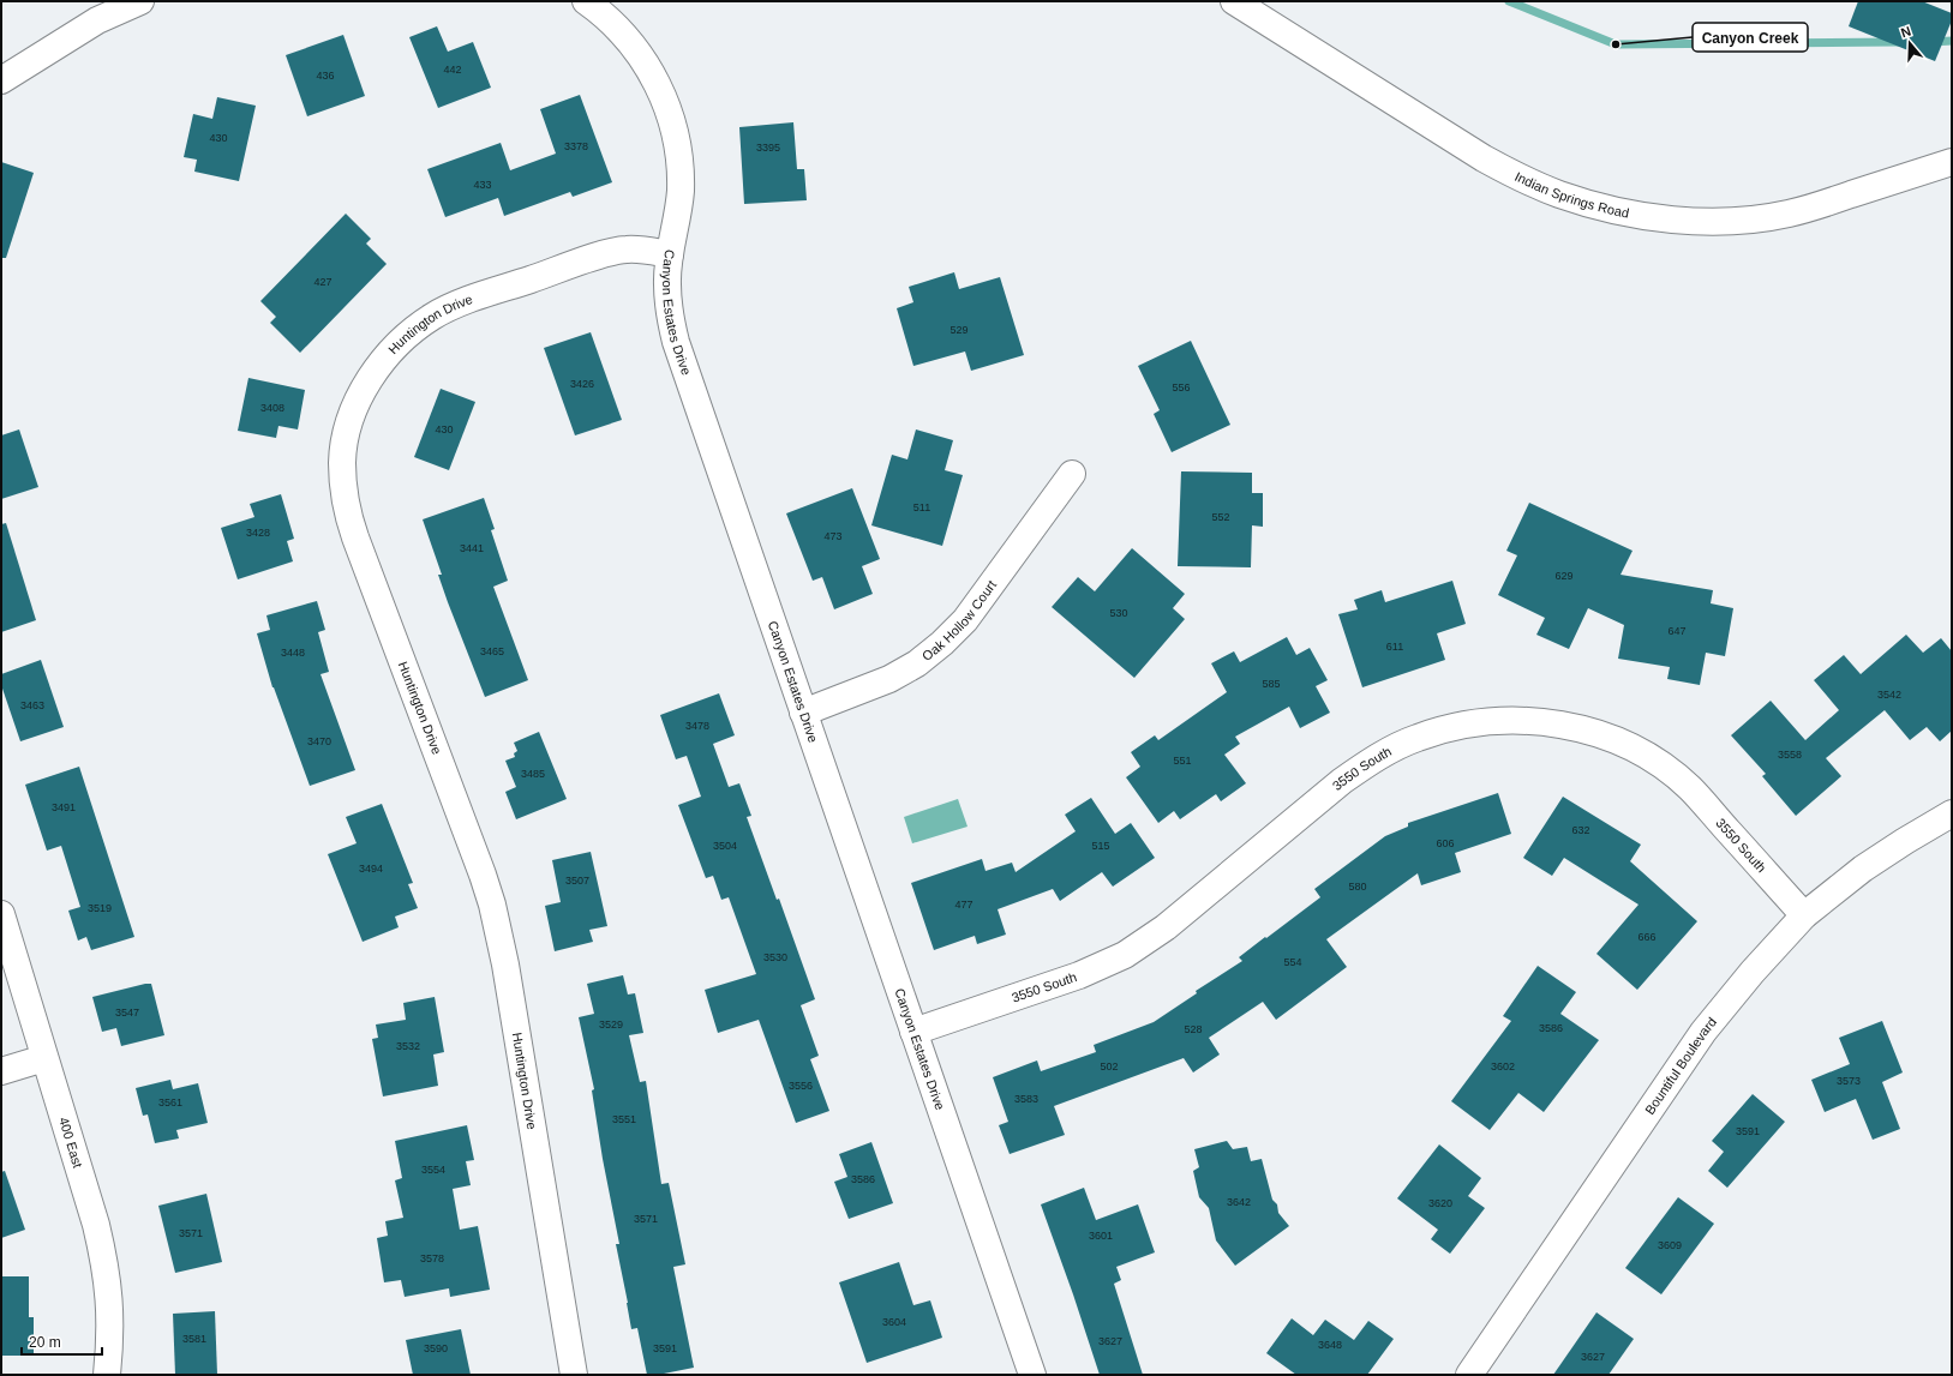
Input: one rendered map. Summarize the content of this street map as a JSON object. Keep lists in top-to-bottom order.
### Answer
{
  "streets": {
    "street": [
      "Indian Springs Road",
      "Canyon Estates Drive",
      "Huntington Drive",
      "Oak Hollow Court",
      "3550 South",
      "Bountiful Boulevard",
      "400 East"
    ]
  },
  "crossings": [
    ["Canyon Estates Drive", "Huntington Drive"],
    ["Canyon Estates Drive", "Oak Hollow Court"],
    ["Canyon Estates Drive", "3550 South"],
    ["3550 South", "Bountiful Boulevard"]
  ],
  "places": ["Canyon Creek"],
  "house_numbers": [
    "442",
    "436",
    "430",
    "3378",
    "3395",
    "433",
    "427",
    "529",
    "3426",
    "556",
    "3408",
    "430",
    "511",
    "552",
    "3428",
    "473",
    "3441",
    "629",
    "530",
    "647",
    "611",
    "3465",
    "3448",
    "585",
    "3542",
    "3463",
    "3478",
    "3470",
    "3558",
    "551",
    "3485",
    "3491",
    "632",
    "606",
    "3504",
    "515",
    "3494",
    "3507",
    "580",
    "477",
    "3519",
    "666",
    "3530",
    "554",
    "3547",
    "3529",
    "3586",
    "528",
    "3532",
    "502",
    "3602",
    "3573",
    "3556",
    "3583",
    "3561",
    "3551",
    "3591",
    "3554",
    "3586",
    "3642",
    "3620",
    "3571",
    "3571",
    "3601",
    "3609",
    "3578",
    "3604",
    "3581",
    "3627",
    "3648",
    "3590",
    "3591",
    "3627"
  ],
  "scale_bar": "20 m",
  "north": "top"
}
